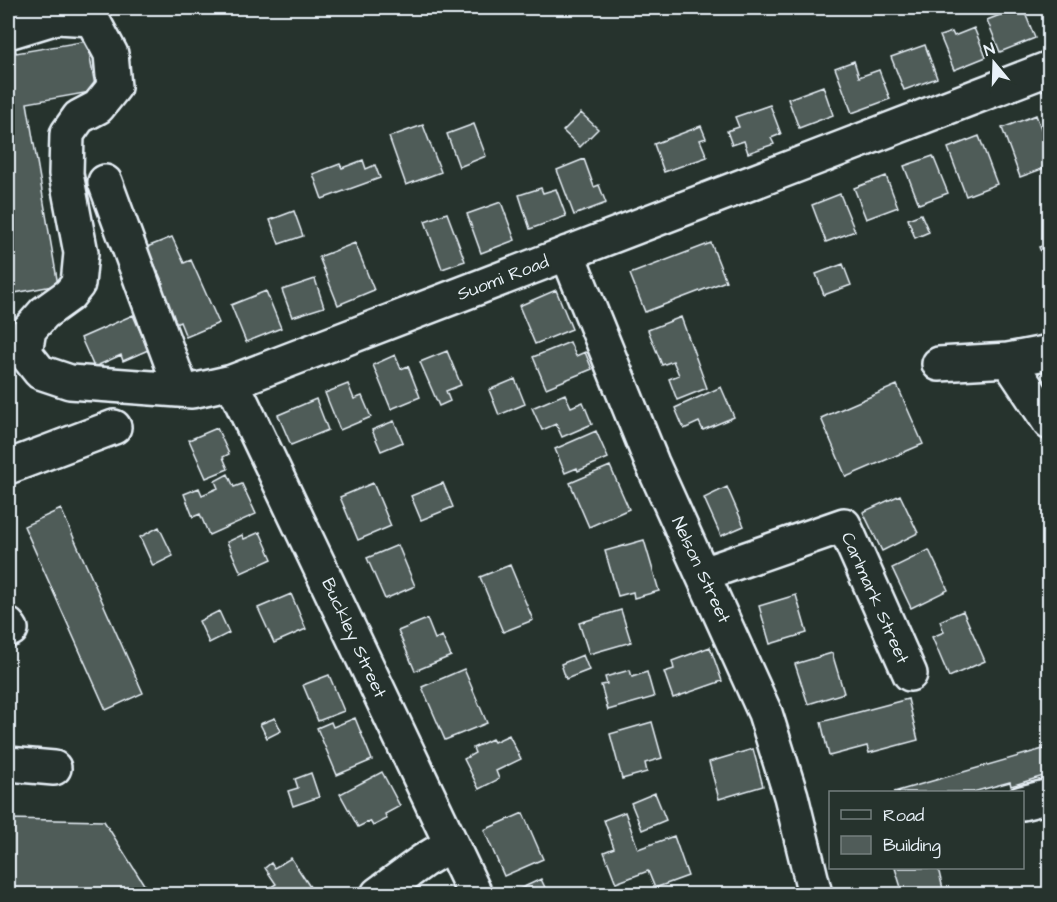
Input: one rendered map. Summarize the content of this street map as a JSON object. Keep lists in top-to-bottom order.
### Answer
{
  "streets": {
    "street": [
      "Suomi Road",
      "Nelson Street",
      "Carlmark Street",
      "Buckley Street"
    ]
  },
  "crossings": [
    ["Suomi Road", "Nelson Street"],
    ["Suomi Road", "Buckley Street"],
    ["Nelson Street", "Carlmark Street"]
  ],
  "legend": ["Road", "Building"],
  "north": "top"
}
